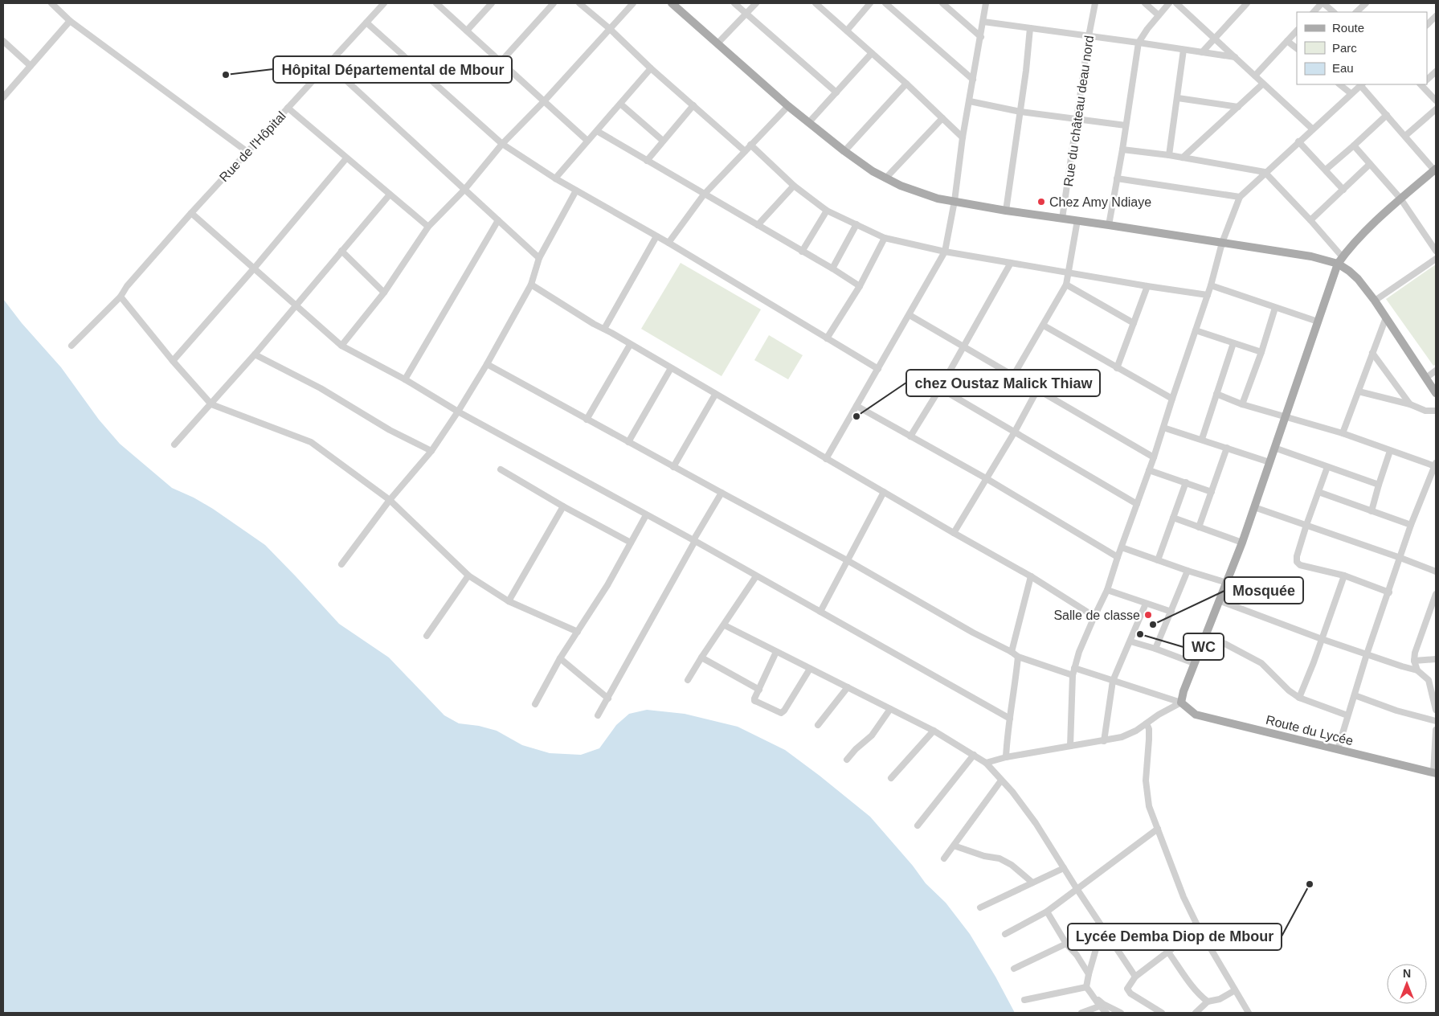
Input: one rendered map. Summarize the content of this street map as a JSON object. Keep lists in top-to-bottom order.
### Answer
{
  "streets": {
    "main road": ["Route du Lycée"],
    "street": ["Rue du château deau nord", "Rue de l'Hôpital"]
  },
  "places": [
    "Hôpital Départemental de Mbour",
    "Chez Amy Ndiaye",
    "chez Oustaz Malick Thiaw",
    "Salle de classe",
    "Mosquée",
    "WC",
    "Lycée Demba Diop de Mbour"
  ],
  "legend": ["Route", "Parc", "Eau"],
  "north": "top"
}
